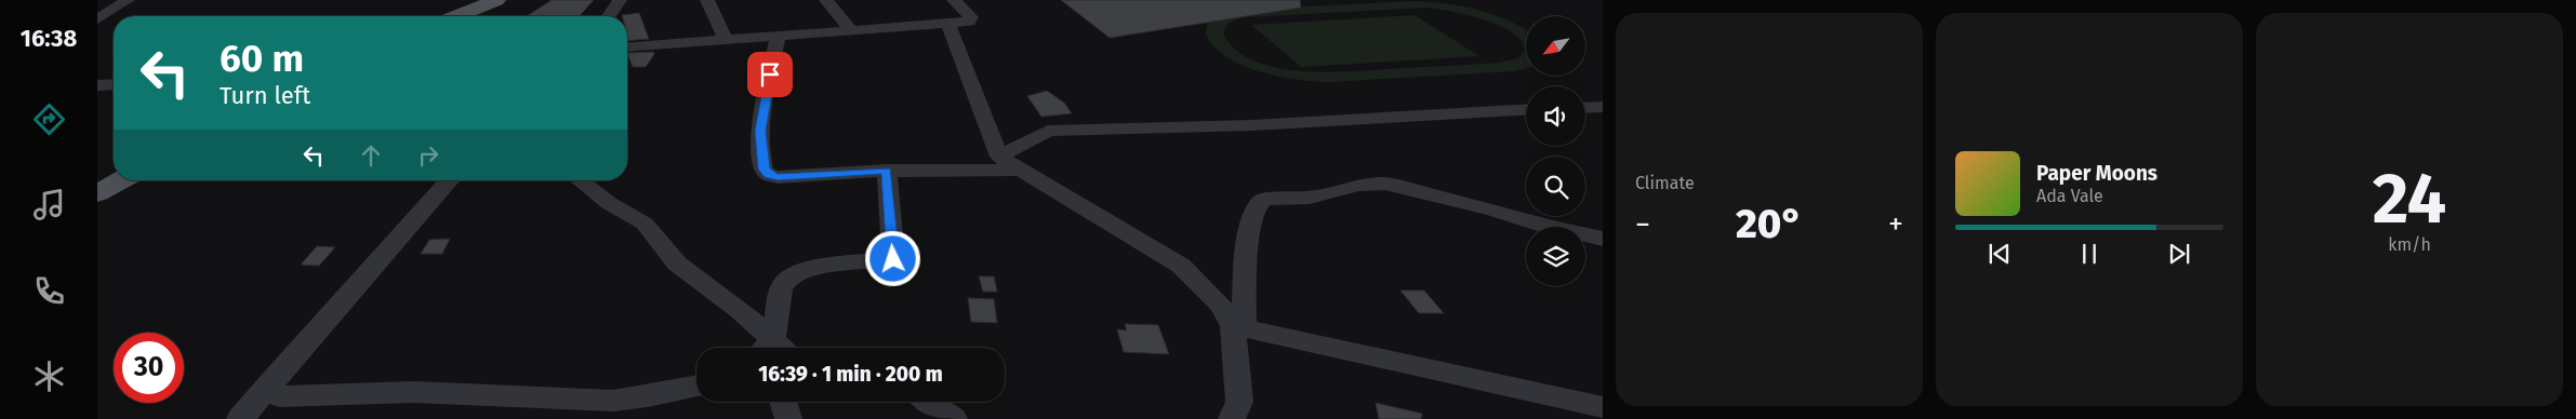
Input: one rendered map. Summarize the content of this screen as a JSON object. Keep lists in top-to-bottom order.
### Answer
{
  "north": "bottom left",
  "page": {
    "tabs": "16:38",
    "tile": [
      "Climate",
      ["24", "km/h"]
    ],
    "turn": ["60 m", "Turn left"],
    "song": ["Paper Moons", "Ada Vale"],
    "heat": ["−", "20°", "+"],
    "limit": "30",
    "trip": "16:39 · 1 min · 200 m"
  }
}
